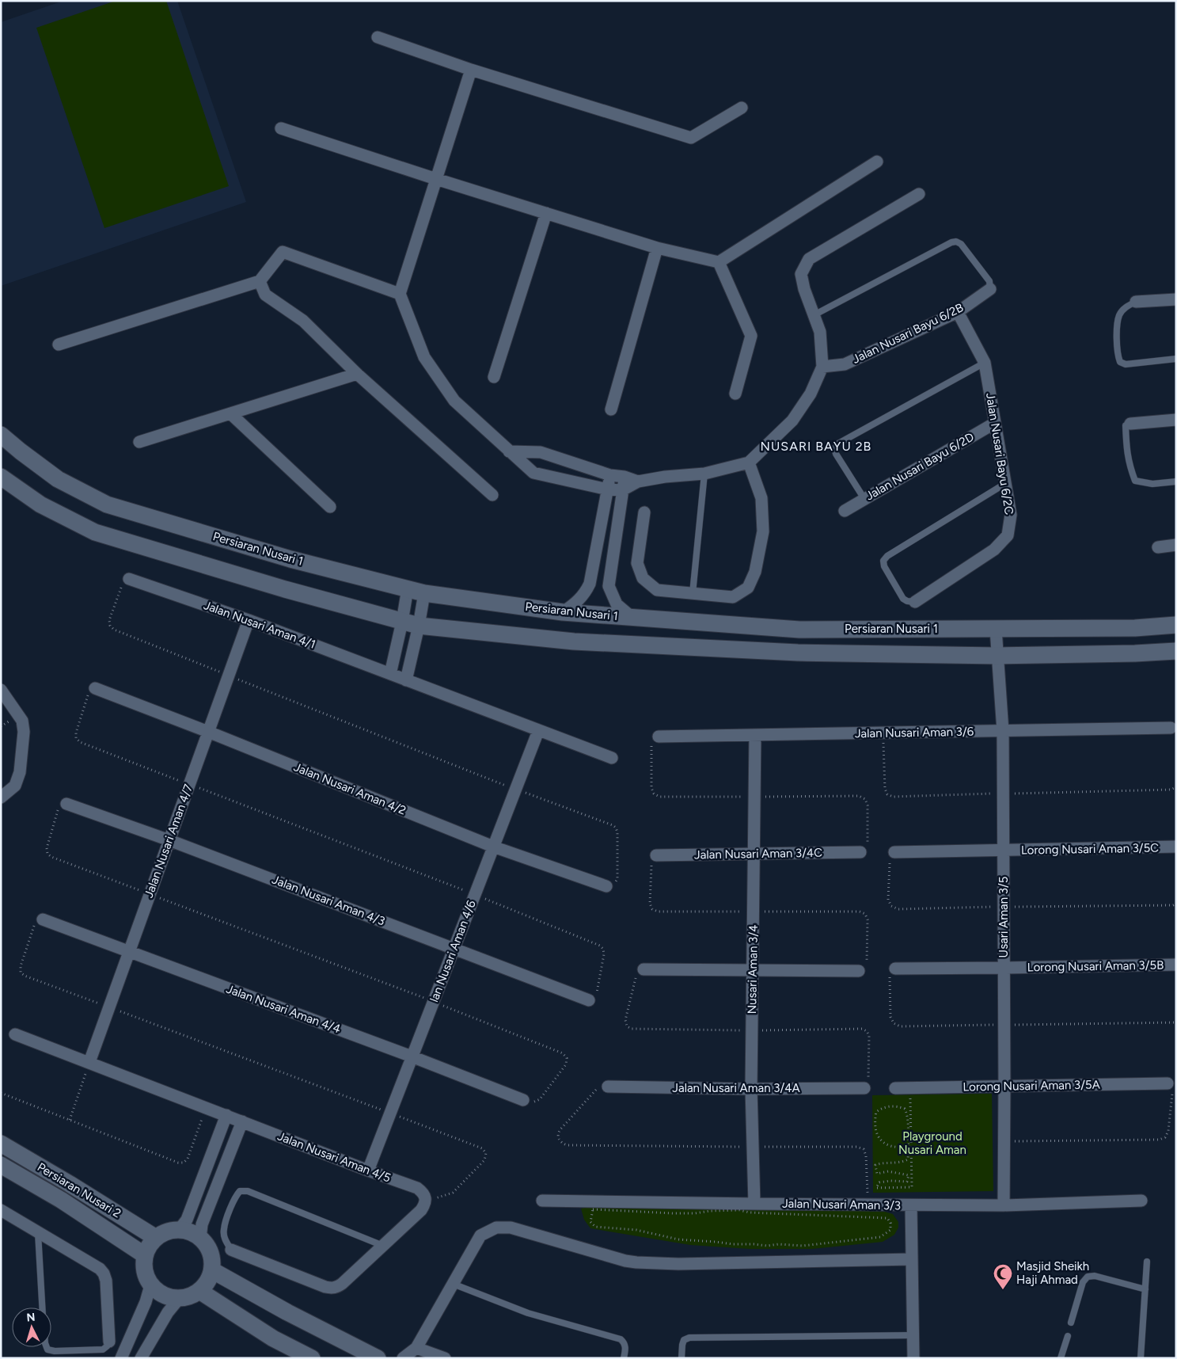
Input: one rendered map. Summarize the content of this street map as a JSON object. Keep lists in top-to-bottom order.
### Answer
{
  "streets": {
    "main road": ["Persiaran Nusari 1", "Persiaran Nusari 2"],
    "street": [
      "Jalan Nusari Bayu 6/2B",
      "Jalan Nusari Bayu 6/2C",
      "Jalan Nusari Bayu 6/2D",
      "Jalan Nusari Aman 4/1",
      "Jalan Nusari Aman 3/6",
      "Jalan Nusari Aman 4/2",
      "Jalan Nusari Aman 4/7",
      "Lorong Nusari Aman 3/5C",
      "Jalan Nusari Aman 3/4C",
      "Jalan Nusari Aman 4/3",
      "Usari Aman 3/5",
      "lan Nusari Aman 4/6",
      "Lorong Nusari Aman 3/5B",
      "Nusari Aman 3/4",
      "Jalan Nusari Aman 4/4",
      "Lorong Nusari Aman 3/5A",
      "Jalan Nusari Aman 3/4A",
      "Jalan Nusari Aman 4/5",
      "Jalan Nusari Aman 3/3"
    ]
  },
  "crossings": [
    ["Jalan Nusari Bayu 6/2B", "Jalan Nusari Bayu 6/2C"],
    ["Jalan Nusari Bayu 6/2C", "Jalan Nusari Bayu 6/2D"],
    ["Persiaran Nusari 1", "Usari Aman 3/5"],
    ["Jalan Nusari Aman 4/1", "Jalan Nusari Aman 4/7"],
    ["Jalan Nusari Aman 3/6", "Usari Aman 3/5"],
    ["Jalan Nusari Aman 3/6", "Nusari Aman 3/4"],
    ["Jalan Nusari Aman 4/2", "Jalan Nusari Aman 4/7"],
    ["Jalan Nusari Aman 4/2", "lan Nusari Aman 4/6"],
    ["Jalan Nusari Aman 4/7", "Jalan Nusari Aman 4/3"],
    ["Jalan Nusari Aman 4/7", "Jalan Nusari Aman 4/4"],
    ["Jalan Nusari Aman 4/7", "Jalan Nusari Aman 4/5"],
    ["Lorong Nusari Aman 3/5C", "Usari Aman 3/5"],
    ["Jalan Nusari Aman 3/4C", "Nusari Aman 3/4"],
    ["Jalan Nusari Aman 4/3", "lan Nusari Aman 4/6"],
    ["Usari Aman 3/5", "Lorong Nusari Aman 3/5B"],
    ["Usari Aman 3/5", "Lorong Nusari Aman 3/5A"],
    ["Usari Aman 3/5", "Jalan Nusari Aman 3/3"],
    ["lan Nusari Aman 4/6", "Jalan Nusari Aman 4/4"],
    ["lan Nusari Aman 4/6", "Jalan Nusari Aman 4/5"],
    ["Nusari Aman 3/4", "Jalan Nusari Aman 3/4A"],
    ["Nusari Aman 3/4", "Jalan Nusari Aman 3/3"]
  ],
  "districts": ["NUSARI BAYU 2B"],
  "parks": ["Playground Nusari Aman"],
  "places": {
    "mosque": ["Masjid Sheikh Haji Ahmad"]
  },
  "north": "top"
}
